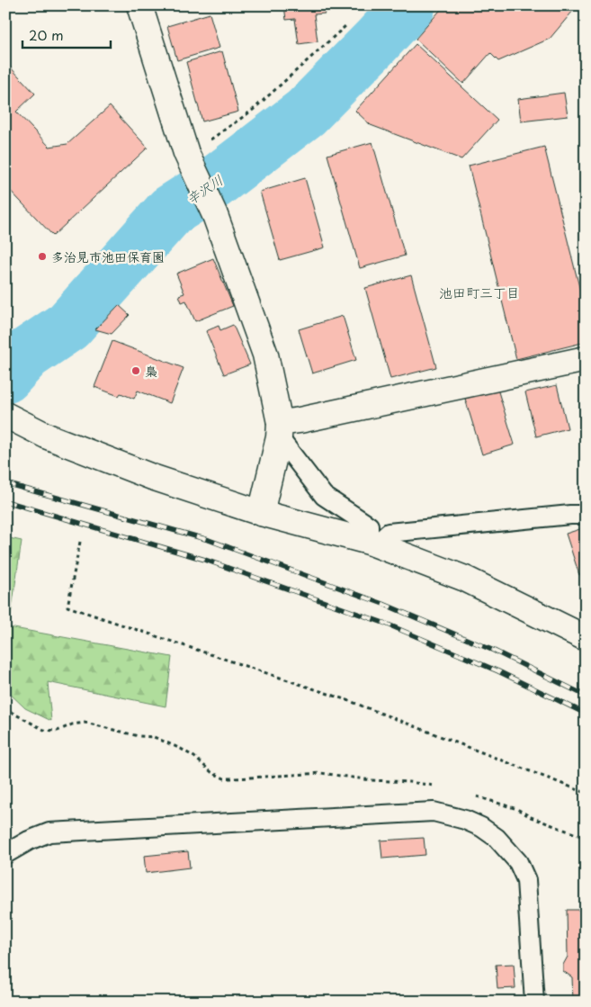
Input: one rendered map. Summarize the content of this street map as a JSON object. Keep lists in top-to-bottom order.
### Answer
{
  "districts": ["池田町三丁目"],
  "water": ["辛沢川"],
  "places": ["多治見市池田保育園", "梟"],
  "scale_bar": "20 m"
}
